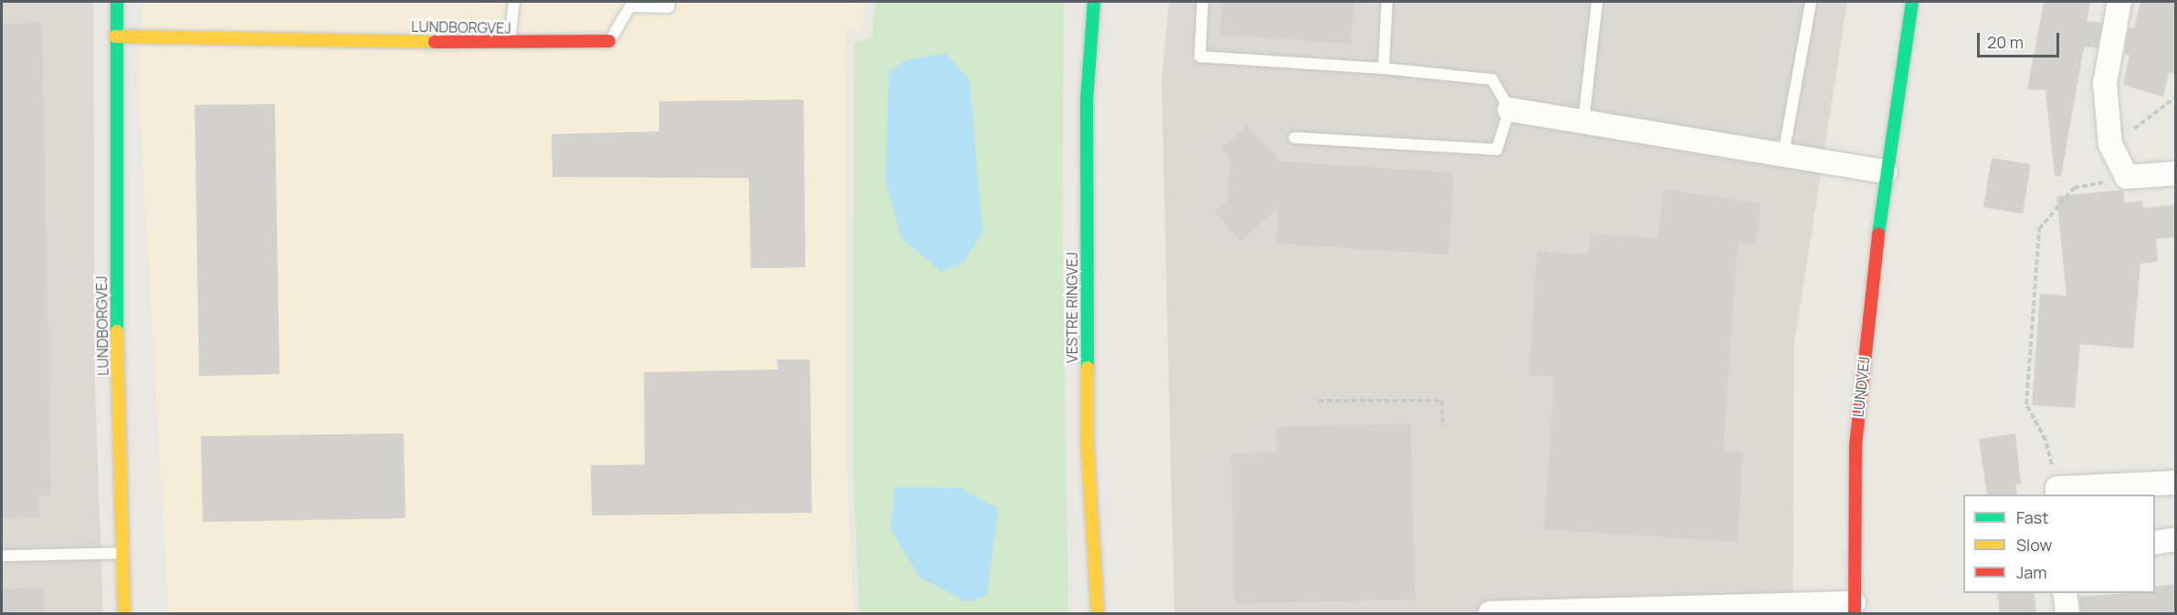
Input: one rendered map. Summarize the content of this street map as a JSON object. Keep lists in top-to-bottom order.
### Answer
{
  "streets": {
    "street": ["LUNDBORGVEJ", "VESTRE RINGVEJ", "LUNDVEJ"]
  },
  "legend": ["Fast", "Slow", "Jam"],
  "scale_bar": "20 m"
}
